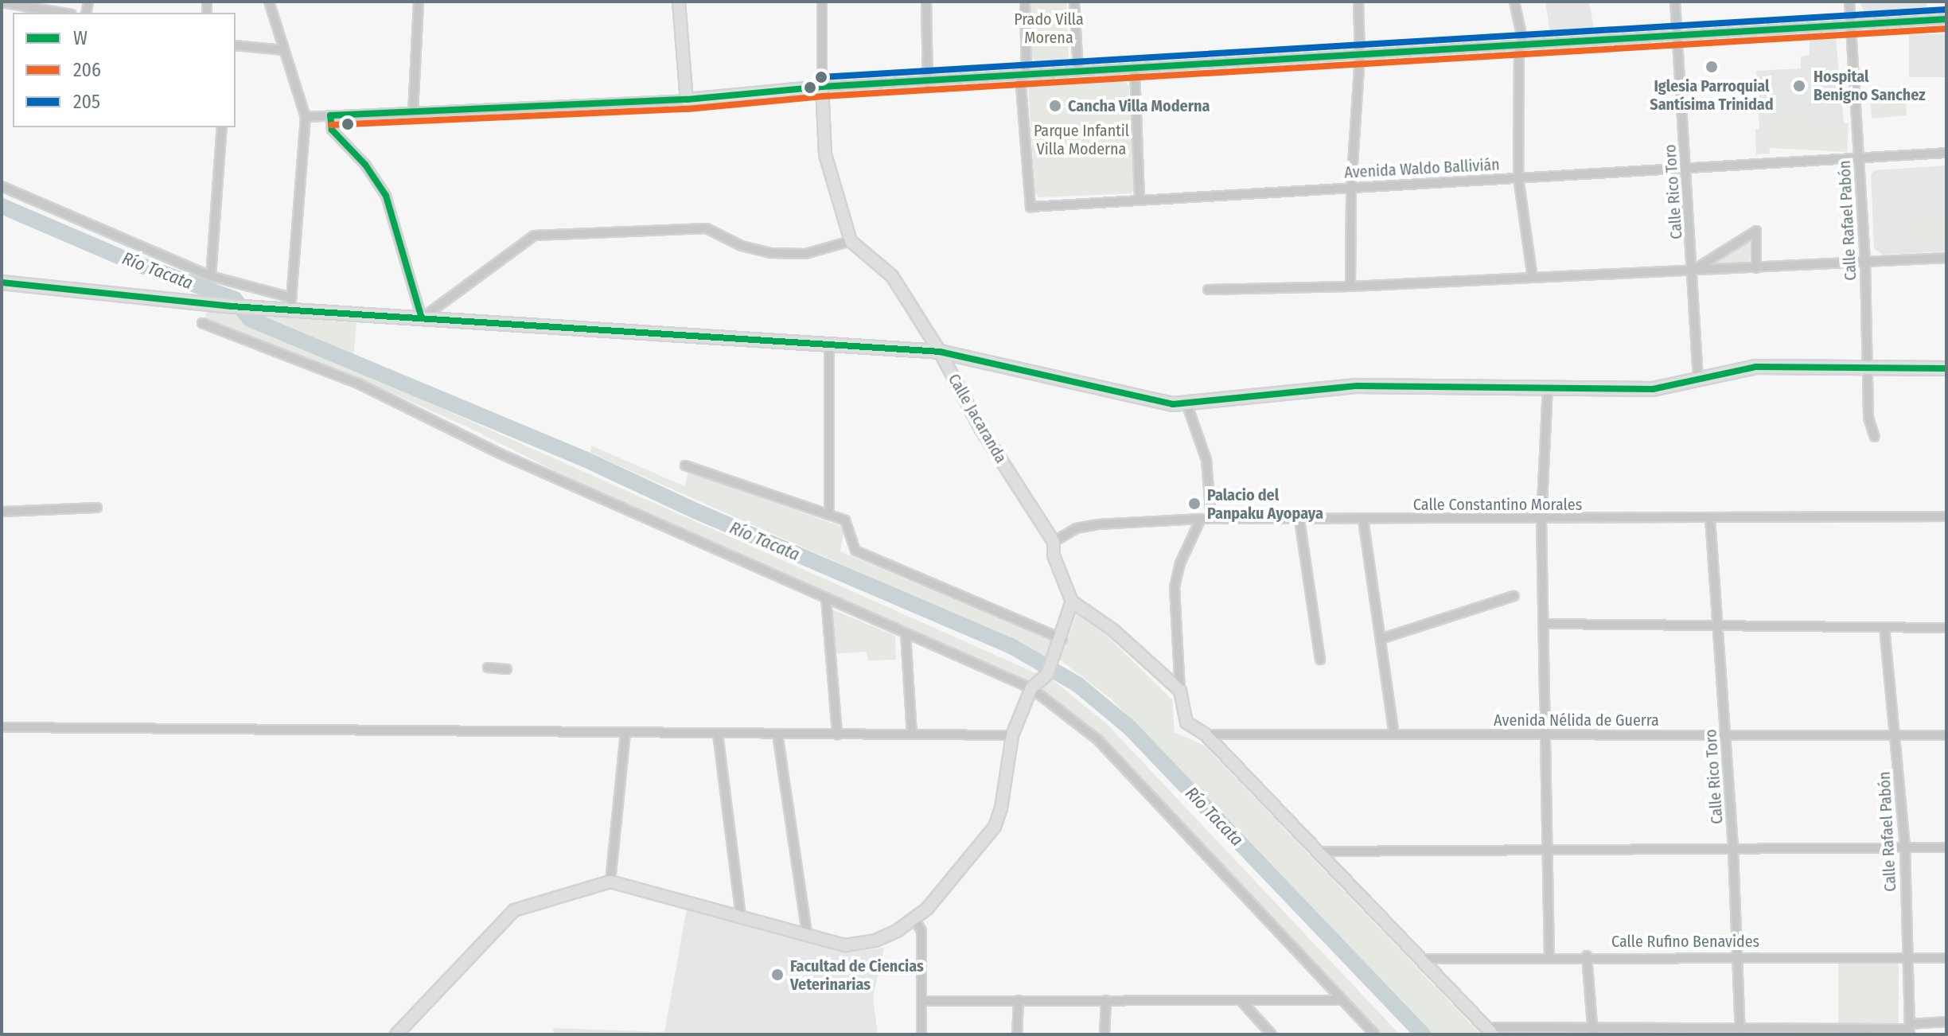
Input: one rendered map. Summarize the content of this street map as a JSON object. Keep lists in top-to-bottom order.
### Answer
{
  "streets": {
    "street": [
      "Avenida Waldo Ballivián",
      "Calle Rico Toro",
      "Calle Rafael Pabón",
      "Calle Jacaranda",
      "Calle Constantino Morales",
      "Avenida Nélida de Guerra",
      "Calle Rufino Benavides"
    ]
  },
  "crossings": [
    ["Avenida Waldo Ballivián", "Calle Rico Toro"],
    ["Avenida Waldo Ballivián", "Calle Rafael Pabón"],
    ["Calle Rico Toro", "Calle Constantino Morales"],
    ["Calle Rico Toro", "Avenida Nélida de Guerra"],
    ["Calle Rico Toro", "Calle Rufino Benavides"],
    ["Calle Rafael Pabón", "Avenida Nélida de Guerra"],
    ["Calle Rafael Pabón", "Calle Rufino Benavides"],
    ["Calle Jacaranda", "Calle Constantino Morales"]
  ],
  "water": ["Río Tacata"],
  "parks": ["Prado Villa Morena", "Parque Infantil Villa Moderna"],
  "places": [
    "Iglesia Parroquial Santísima Trinidad",
    "Hospital Benigno Sanchez",
    "Cancha Villa Moderna",
    "Palacio del Panpaku Ayopaya",
    "Facultad de Ciencias Veterinarias"
  ],
  "lines": ["transit line 205", "transit line W", "transit line 206"],
  "legend": ["W", "206", "205"]
}
